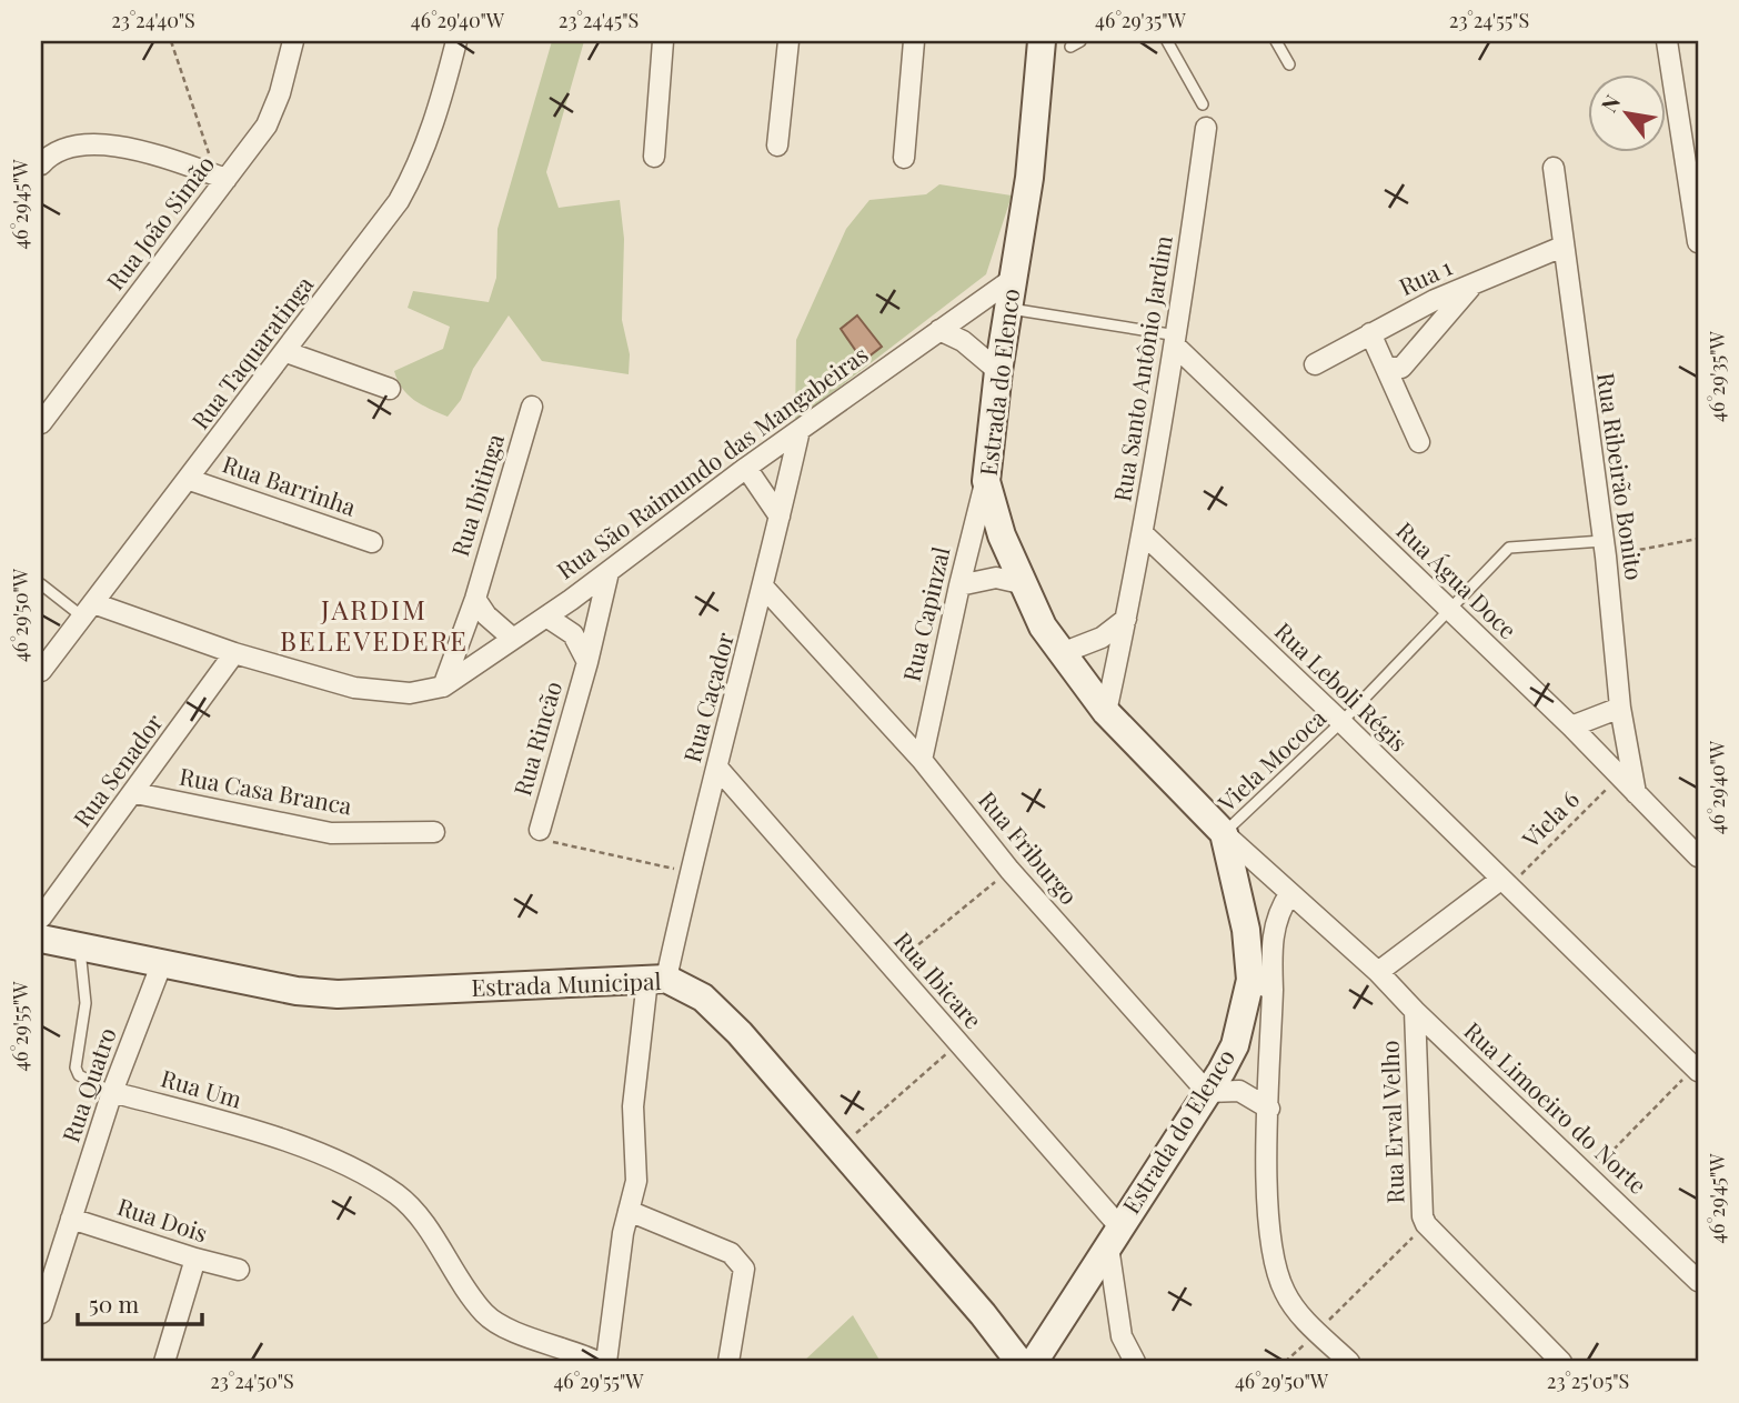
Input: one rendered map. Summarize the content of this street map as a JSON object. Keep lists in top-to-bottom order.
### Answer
{
  "streets": {
    "street": [
      "Rua João Simão",
      "Rua 1",
      "Rua Taquaratinga",
      "Rua Santo Antônio Jardim",
      "Estrada do Elenco",
      "Rua São Raimundo das Mangabeiras",
      "Rua Ribeirão Bonito",
      "Rua Barrinha",
      "Rua Ibitinga",
      "Rua Água Doce",
      "Rua Capinzal",
      "Rua Leboli Régis",
      "Rua Caçador",
      "Rua Rincão",
      "Rua Senador",
      "Rua Casa Branca",
      "Rua Friburgo",
      "Rua Ibicare",
      "Estrada Municipal",
      "Rua Quatro",
      "Rua Um",
      "Rua Limoeiro do Norte",
      "Rua Erval Velho",
      "Rua Dois"
    ],
    "lane": ["Viela Mococa"],
    "path": ["Viela 6"]
  },
  "crossings": [
    ["Rua 1", "Rua Ribeirão Bonito"],
    ["Rua Taquaratinga", "Rua Barrinha"],
    ["Rua Santo Antônio Jardim", "Estrada do Elenco"],
    ["Rua Santo Antônio Jardim", "Rua Água Doce"],
    ["Rua Santo Antônio Jardim", "Rua Leboli Régis"],
    ["Estrada do Elenco", "Rua São Raimundo das Mangabeiras"],
    ["Estrada do Elenco", "Rua Capinzal"],
    ["Estrada do Elenco", "Viela Mococa"],
    ["Estrada do Elenco", "Rua Friburgo"],
    ["Estrada do Elenco", "Rua Ibicare"],
    ["Estrada do Elenco", "Rua Limoeiro do Norte"],
    ["Rua São Raimundo das Mangabeiras", "Rua Ibitinga"],
    ["Rua São Raimundo das Mangabeiras", "Rua Caçador"],
    ["Rua São Raimundo das Mangabeiras", "Rua Rincão"],
    ["Rua Ribeirão Bonito", "Rua Água Doce"],
    ["Rua Ribeirão Bonito", "Viela Mococa"],
    ["Rua Água Doce", "Viela Mococa"],
    ["Rua Água Doce", "Viela 6"],
    ["Rua Capinzal", "Rua Friburgo"],
    ["Rua Leboli Régis", "Viela Mococa"],
    ["Rua Leboli Régis", "Viela 6"],
    ["Rua Caçador", "Rua Friburgo"],
    ["Rua Caçador", "Rua Ibicare"],
    ["Rua Caçador", "Estrada Municipal"],
    ["Rua Senador", "Rua Casa Branca"],
    ["Estrada Municipal", "Rua Quatro"],
    ["Rua Quatro", "Rua Um"],
    ["Rua Quatro", "Rua Dois"],
    ["Rua Limoeiro do Norte", "Rua Erval Velho"]
  ],
  "districts": ["JARDIM BELEVEDERE"],
  "scale_bar": "50 m",
  "north": "top left",
  "coordinates": [
    "23°24'40\"S",
    "46°29'40\"W",
    "23°24'45\"S",
    "46°29'35\"W",
    "23°24'55\"S",
    "46°29'45\"W",
    "46°29'50\"W",
    "46°29'55\"W",
    "23°24'50\"S",
    "23°25'05\"S"
  ]
}
